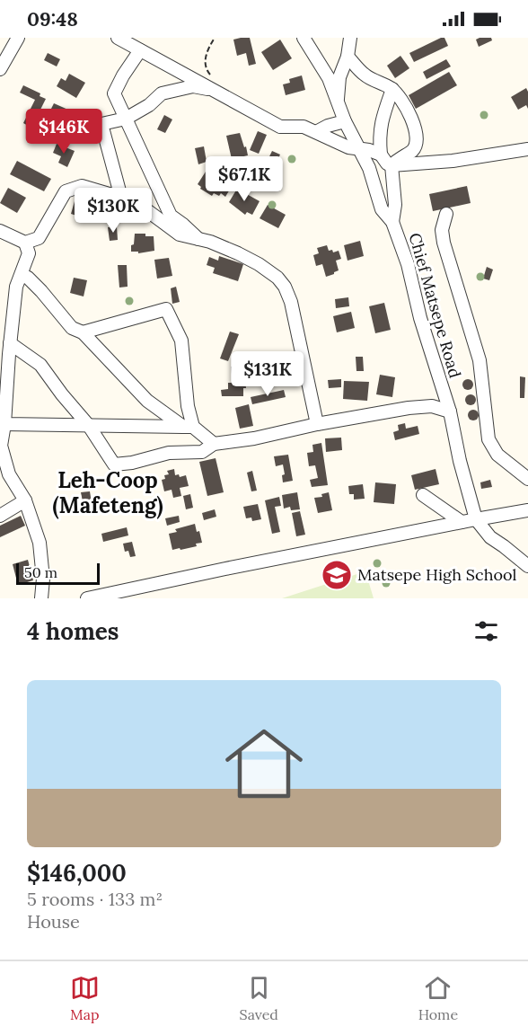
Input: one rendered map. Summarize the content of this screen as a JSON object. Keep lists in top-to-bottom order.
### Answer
{
  "streets": {
    "street": ["Chief Matsepe Road"]
  },
  "districts": ["Leh-Coop (Mafeteng)"],
  "places": {
    "school or university": ["Matsepe High School"]
  },
  "scale_bar": "50 m",
  "page": {
    "status": "09:48",
    "price": [
      "$146K",
      "$67.1K",
      "$130K",
      "$131K"
    ],
    "scale": "50 m",
    "heading": "4 homes",
    "list": [
      {
        "name": "$146,000",
        "note": "5 rooms · 133 m² · House"
      }
    ],
    "tabs": ["Map", "Saved", "Home"]
  }
}
